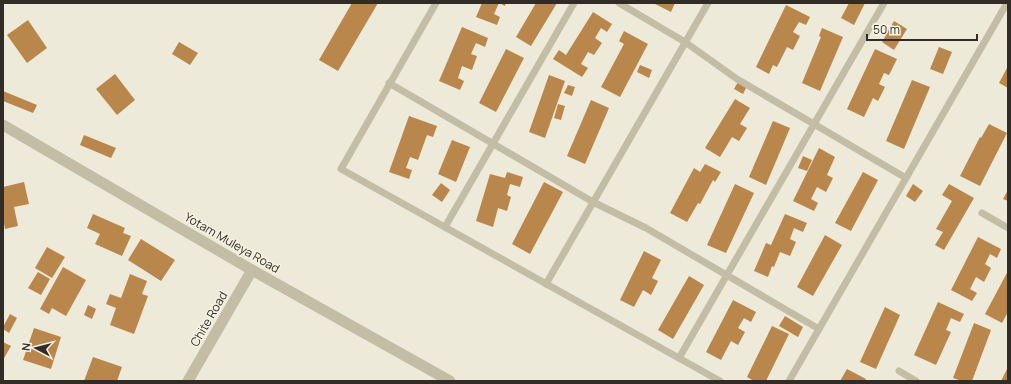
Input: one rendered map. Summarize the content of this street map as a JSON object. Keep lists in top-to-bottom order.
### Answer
{
  "streets": {
    "street": ["Yotam Muleya Road", "Chite Road"]
  },
  "crossings": [
    ["Yotam Muleya Road", "Chite Road"]
  ],
  "scale_bar": "50 m",
  "north": "left"
}
